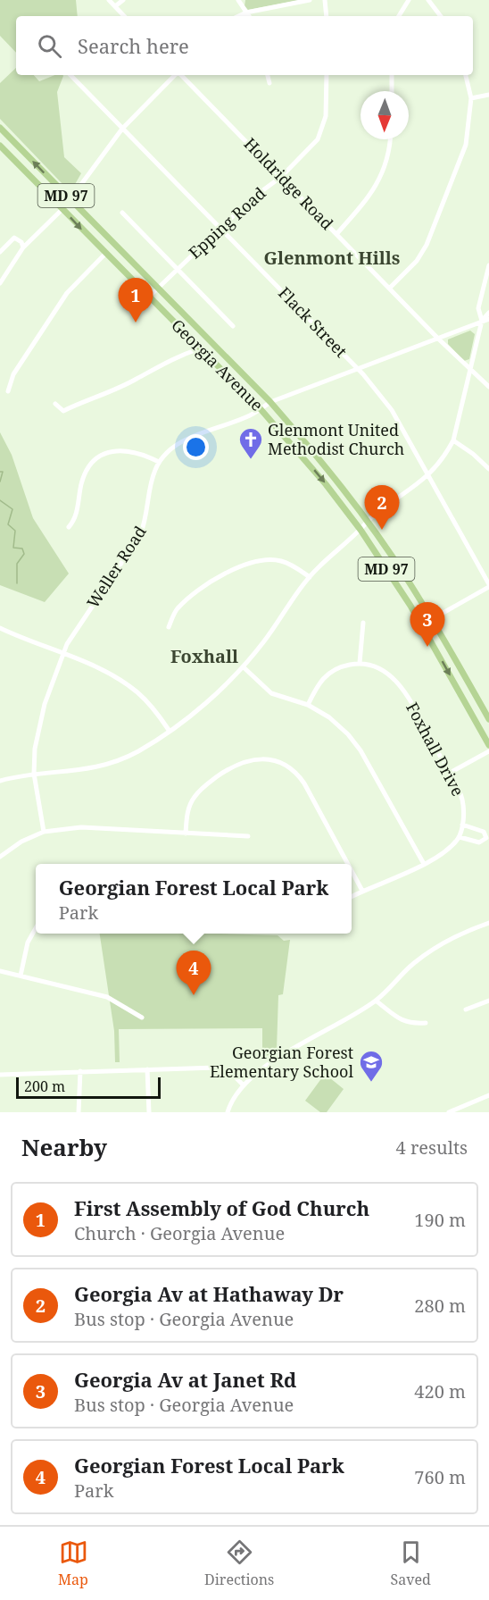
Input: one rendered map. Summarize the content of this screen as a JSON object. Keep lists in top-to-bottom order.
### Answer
{
  "streets": {
    "main road": ["MD 97", "Georgia Avenue"],
    "street": [
      "Holdridge Road",
      "Epping Road",
      "Flack Street",
      "Weller Road",
      "Foxhall Drive"
    ]
  },
  "crossings": [
    ["Holdridge Road", "Epping Road"],
    ["Epping Road", "Flack Street"],
    ["Epping Road", "Georgia Avenue"]
  ],
  "districts": ["Glenmont Hills", "Foxhall"],
  "places": {
    "church": ["Glenmont United Methodist Church"],
    "school or university": ["Georgian Forest Elementary School"]
  },
  "scale_bar": "200 m",
  "north": "bottom",
  "page": {
    "search": "Search here",
    "pins": [
      "1",
      "2",
      "3",
      "4"
    ],
    "popup": ["Georgian Forest Local Park", "Park"],
    "scale": "200 m",
    "heading": ["Nearby", "4 results"],
    "list": [
      {
        "mark": "1",
        "name": "First Assembly of God Church",
        "note": "Church · Georgia Avenue",
        "value": "190 m"
      },
      {
        "mark": "2",
        "name": "Georgia Av at Hathaway Dr",
        "note": "Bus stop · Georgia Avenue",
        "value": "280 m"
      },
      {
        "mark": "3",
        "name": "Georgia Av at Janet Rd",
        "note": "Bus stop · Georgia Avenue",
        "value": "420 m"
      },
      {
        "mark": "4",
        "name": "Georgian Forest Local Park",
        "note": "Park",
        "value": "760 m"
      }
    ],
    "nav": ["Map", "Directions", "Saved"]
  }
}
